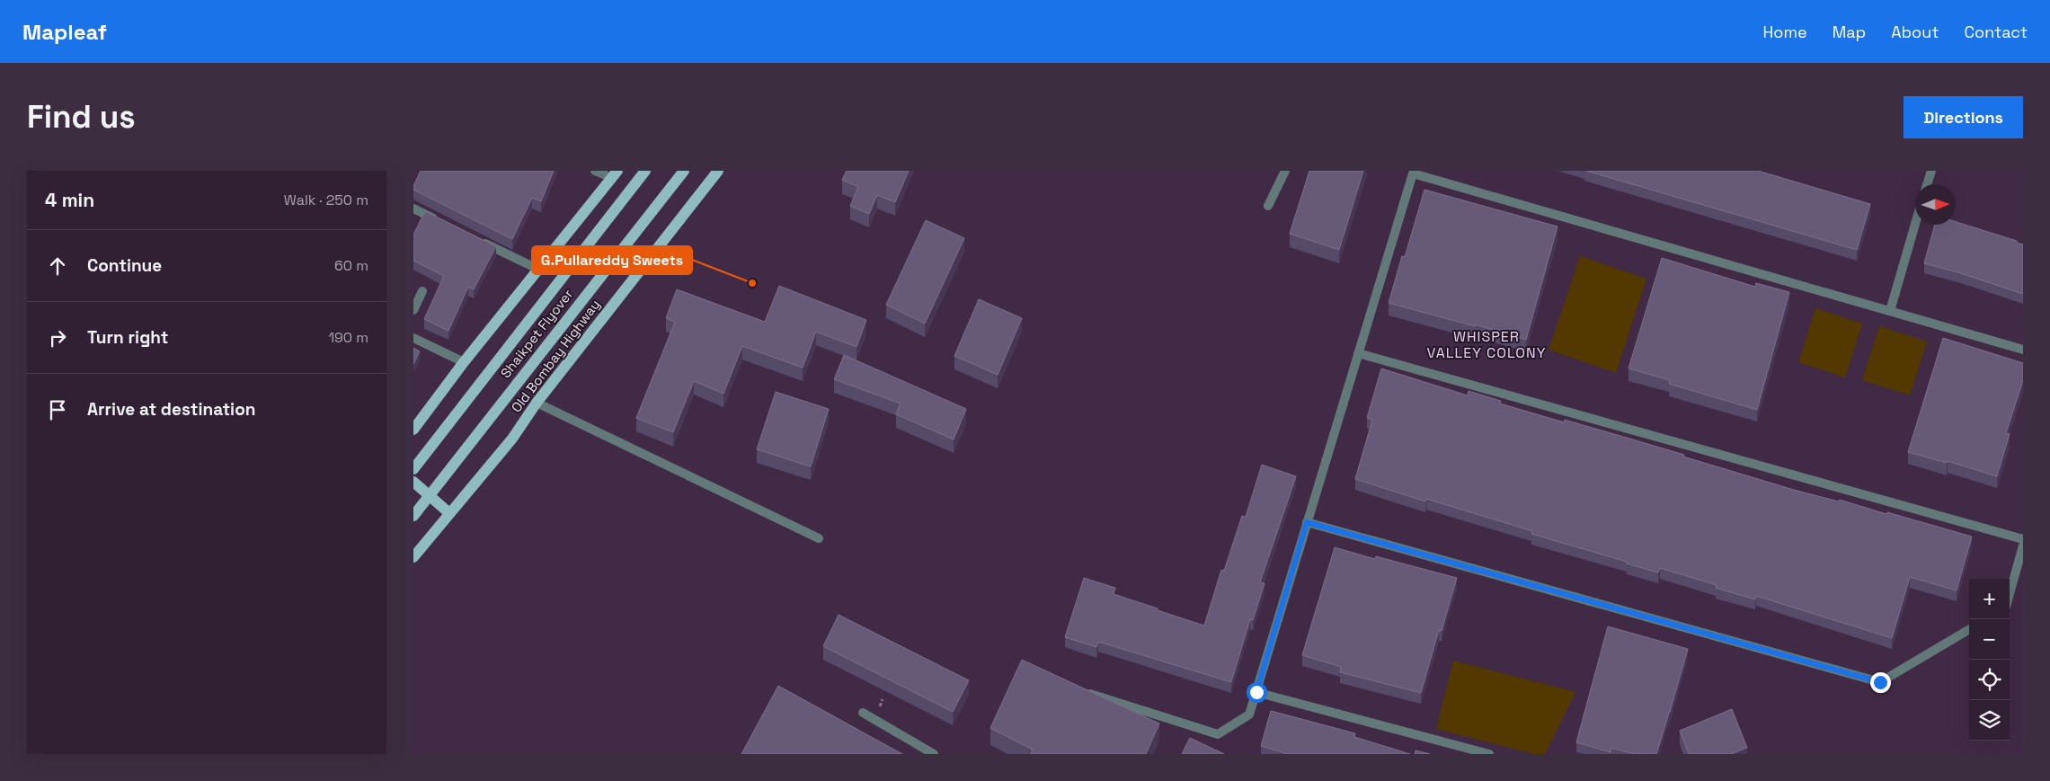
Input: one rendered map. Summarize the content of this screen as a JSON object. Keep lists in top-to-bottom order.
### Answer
{
  "streets": {
    "main road": ["Shaikpet Flyover", "Old Bombay Highway"]
  },
  "districts": ["WHISPER VALLEY COLONY"],
  "places": ["G.Pullareddy Sweets"],
  "north": "right",
  "page": {
    "header": "Mapleaf",
    "nav": [
      "Home",
      "Map",
      "About",
      "Contact"
    ],
    "buttons": "Directions",
    "title": "Find us",
    "heading": ["4 min", "Walk · 250 m"],
    "list": [
      ["Continue", "60 m"],
      ["Turn right", "190 m"],
      "Arrive at destination"
    ],
    "map_buttons": ["+", "−"]
  }
}
